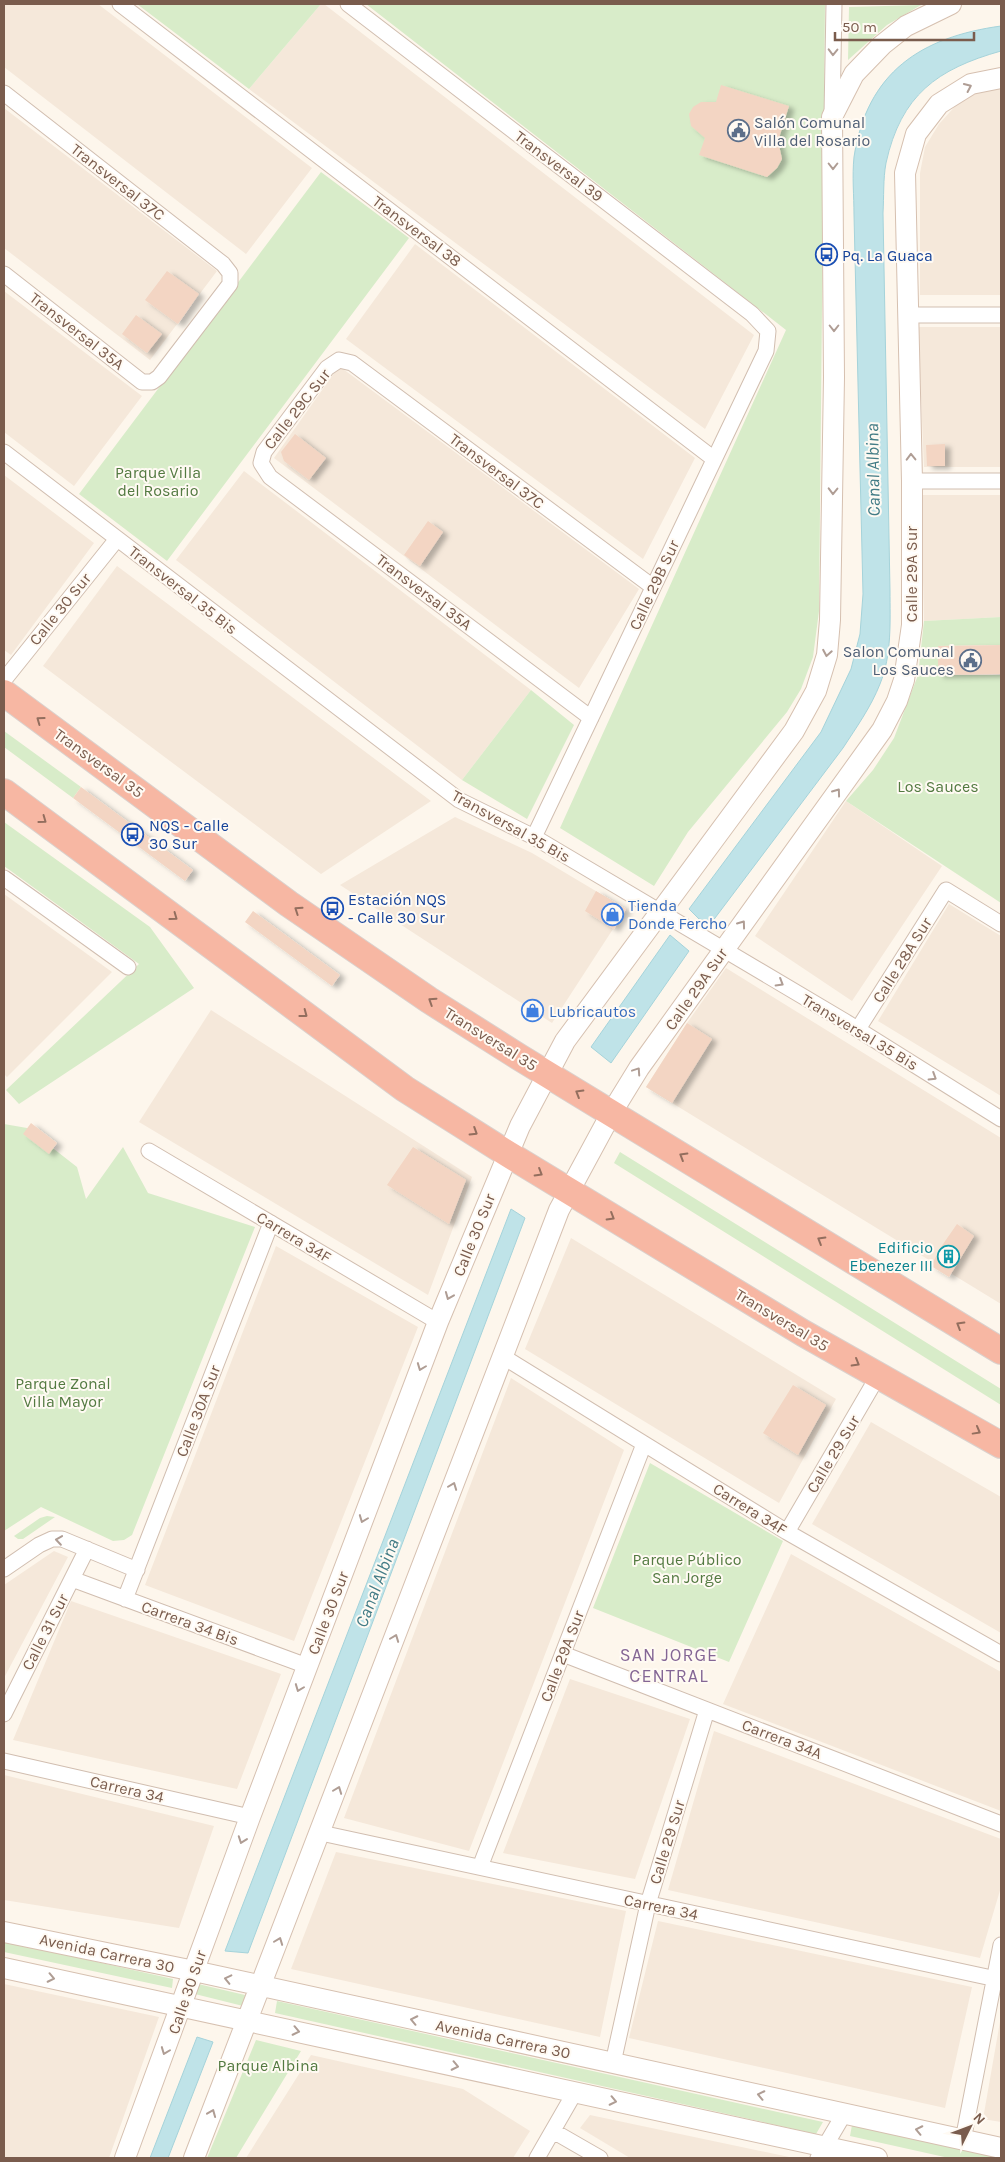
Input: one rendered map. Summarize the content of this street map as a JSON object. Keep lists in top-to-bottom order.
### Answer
{
  "streets": {
    "highway": ["Transversal 35"],
    "street": [
      "Transversal 39",
      "Transversal 37C",
      "Transversal 38",
      "Transversal 35A",
      "Calle 29C Sur",
      "Calle 29A Sur",
      "Calle 29B Sur",
      "Transversal 35 Bis",
      "Calle 30 Sur",
      "Calle 28A Sur",
      "Carrera 34F",
      "Calle 30A Sur",
      "Calle 29 Sur",
      "Carrera 34 Bis",
      "Calle 31 Sur",
      "Carrera 34A",
      "Carrera 34",
      "Avenida Carrera 30"
    ]
  },
  "crossings": [
    ["Transversal 39", "Calle 29B Sur"],
    ["Transversal 37C", "Transversal 35A"],
    ["Transversal 37C", "Calle 29C Sur"],
    ["Transversal 37C", "Calle 29B Sur"],
    ["Transversal 38", "Calle 29B Sur"],
    ["Transversal 35A", "Calle 29C Sur"],
    ["Transversal 35A", "Calle 29B Sur"],
    ["Calle 29A Sur", "Transversal 35 Bis"],
    ["Calle 29A Sur", "Transversal 35"],
    ["Calle 29A Sur", "Carrera 34F"],
    ["Calle 29A Sur", "Carrera 34A"],
    ["Calle 29A Sur", "Carrera 34"],
    ["Calle 29B Sur", "Transversal 35 Bis"],
    ["Transversal 35 Bis", "Calle 30 Sur"],
    ["Transversal 35 Bis", "Calle 28A Sur"],
    ["Calle 30 Sur", "Transversal 35"],
    ["Calle 30 Sur", "Carrera 34F"],
    ["Calle 30 Sur", "Carrera 34 Bis"],
    ["Calle 30 Sur", "Carrera 34"],
    ["Calle 30 Sur", "Avenida Carrera 30"],
    ["Transversal 35", "Calle 29 Sur"],
    ["Carrera 34F", "Calle 30A Sur"],
    ["Carrera 34F", "Calle 29 Sur"],
    ["Calle 30A Sur", "Carrera 34 Bis"],
    ["Calle 29 Sur", "Carrera 34A"],
    ["Calle 29 Sur", "Carrera 34"],
    ["Calle 29 Sur", "Avenida Carrera 30"],
    ["Carrera 34 Bis", "Calle 31 Sur"]
  ],
  "districts": ["SAN JORGE CENTRAL"],
  "water": ["Canal Albina"],
  "parks": [
    "Parque Villa del Rosario",
    "Los Sauces",
    "Parque Zonal Villa Mayor",
    "Parque Público San Jorge",
    "Parque Albina"
  ],
  "places": {
    "public building": ["Salón Comunal Villa del Rosario", "Salon Comunal Los Sauces"],
    "bus stop": ["Pq. La Guaca", "NQS - Calle 30 Sur", "Estación NQS - Calle 30 Sur"],
    "shop": ["Tienda Donde Fercho", "Lubricautos"],
    "building": ["Edificio Ebenezer III"]
  },
  "scale_bar": "50 m",
  "north": "top right"
}
